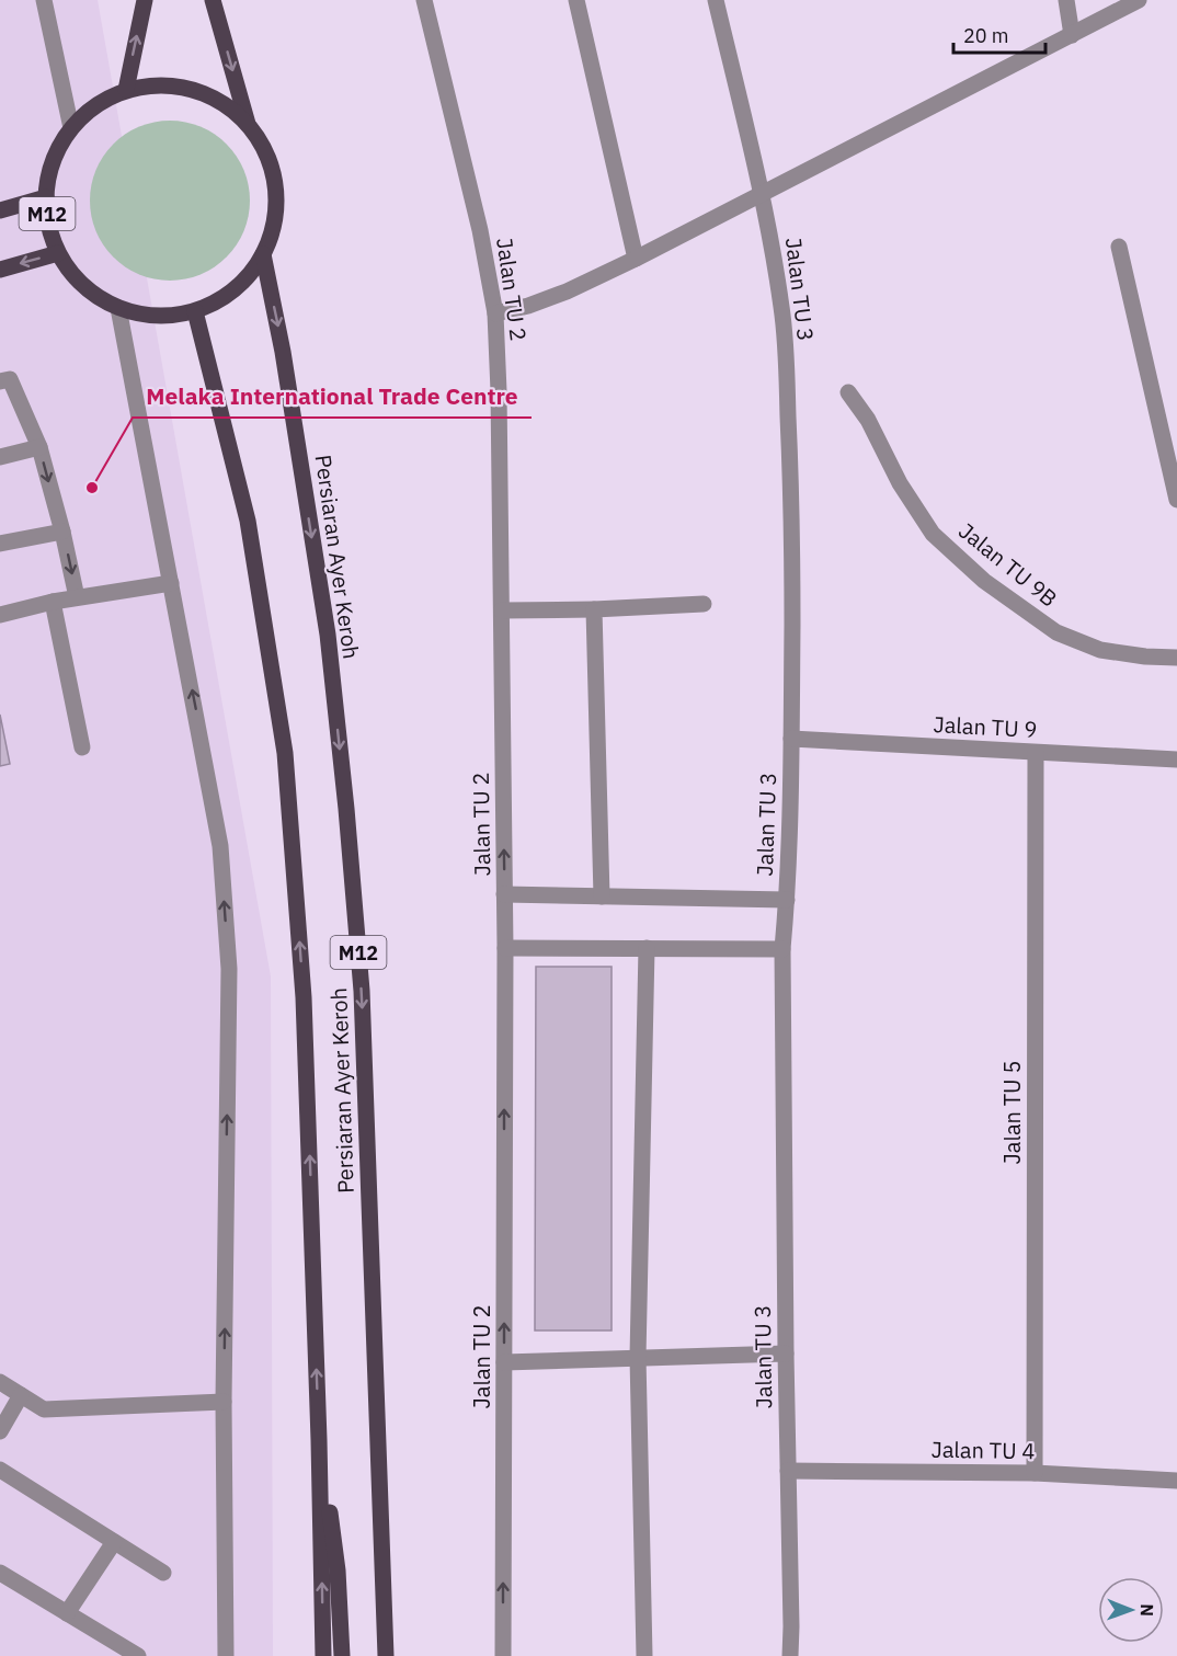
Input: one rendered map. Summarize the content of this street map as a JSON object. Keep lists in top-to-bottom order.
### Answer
{
  "streets": {
    "main road": ["M12", "Persiaran Ayer Keroh"],
    "street": [
      "Jalan TU 2",
      "Jalan TU 3",
      "Jalan TU 9B",
      "Jalan TU 9",
      "Jalan TU 5",
      "Jalan TU 4"
    ]
  },
  "crossings": [
    ["M12", "Persiaran Ayer Keroh"],
    ["Jalan TU 3", "Jalan TU 9"],
    ["Jalan TU 3", "Jalan TU 4"],
    ["Jalan TU 9", "Jalan TU 5"],
    ["Jalan TU 5", "Jalan TU 4"]
  ],
  "places": ["Melaka International Trade Centre"],
  "scale_bar": "20 m",
  "north": "right"
}
